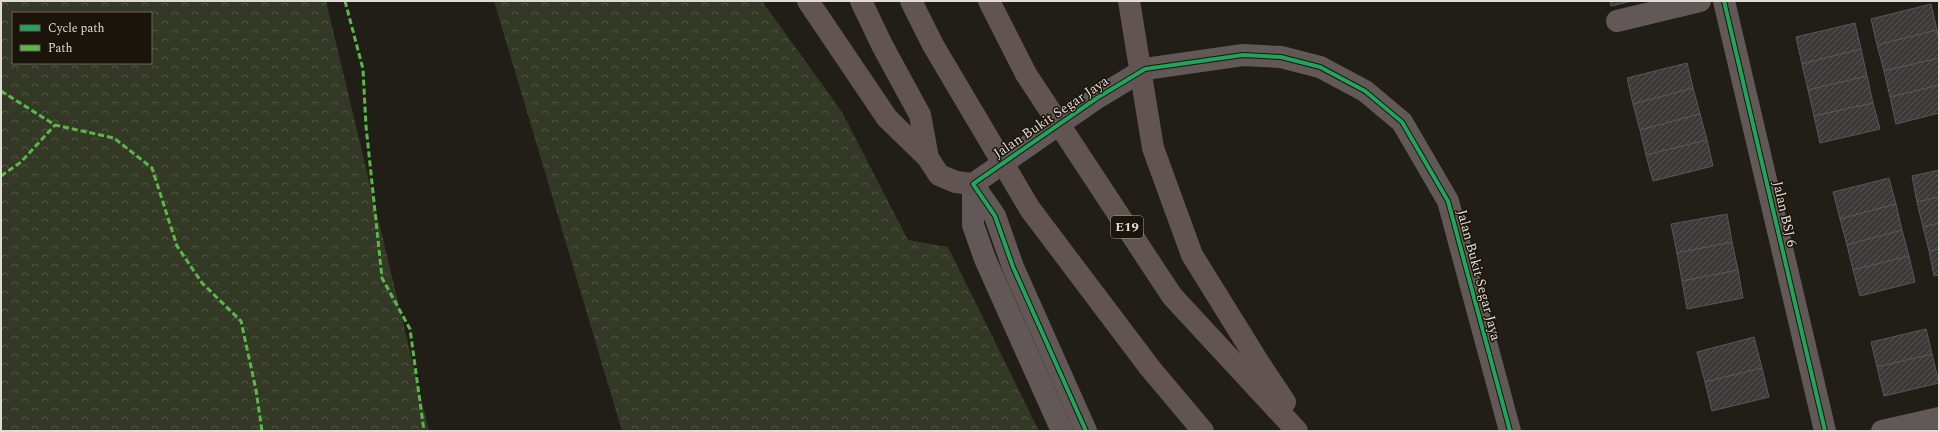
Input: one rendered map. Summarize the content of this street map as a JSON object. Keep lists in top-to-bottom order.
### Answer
{
  "streets": {
    "highway": ["E19"],
    "street": ["Jalan Bukit Segar Jaya", "Jalan BSJ 6"]
  },
  "legend": ["Cycle path", "Path"]
}
